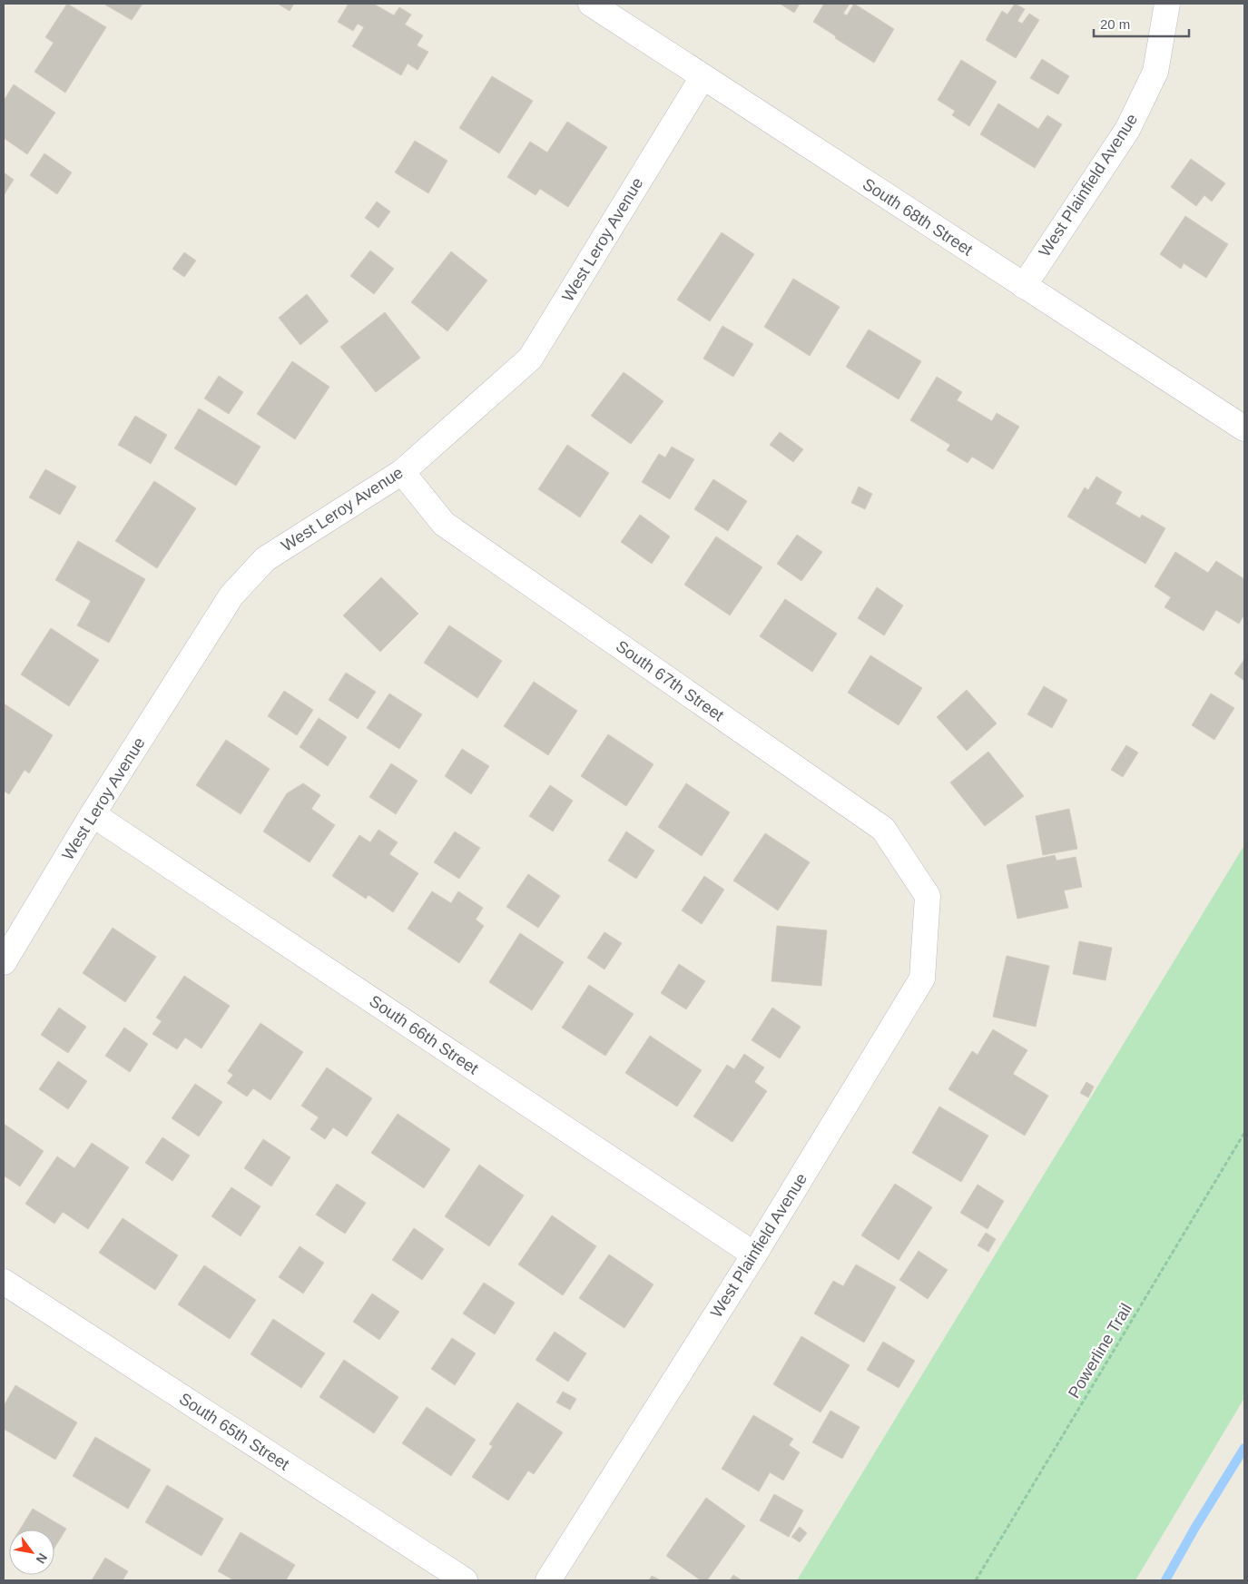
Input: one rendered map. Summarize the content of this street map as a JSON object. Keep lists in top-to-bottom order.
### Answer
{
  "streets": {
    "street": [
      "West Plainfield Avenue",
      "South 68th Street",
      "West Leroy Avenue",
      "South 67th Street",
      "South 66th Street",
      "South 65th Street"
    ],
    "path": ["Powerline Trail"]
  },
  "crossings": [
    ["West Plainfield Avenue", "South 68th Street"],
    ["West Plainfield Avenue", "South 67th Street"],
    ["West Plainfield Avenue", "South 66th Street"],
    ["South 68th Street", "West Leroy Avenue"],
    ["West Leroy Avenue", "South 67th Street"],
    ["West Leroy Avenue", "South 66th Street"]
  ],
  "scale_bar": "20 m",
  "north": "bottom right"
}
